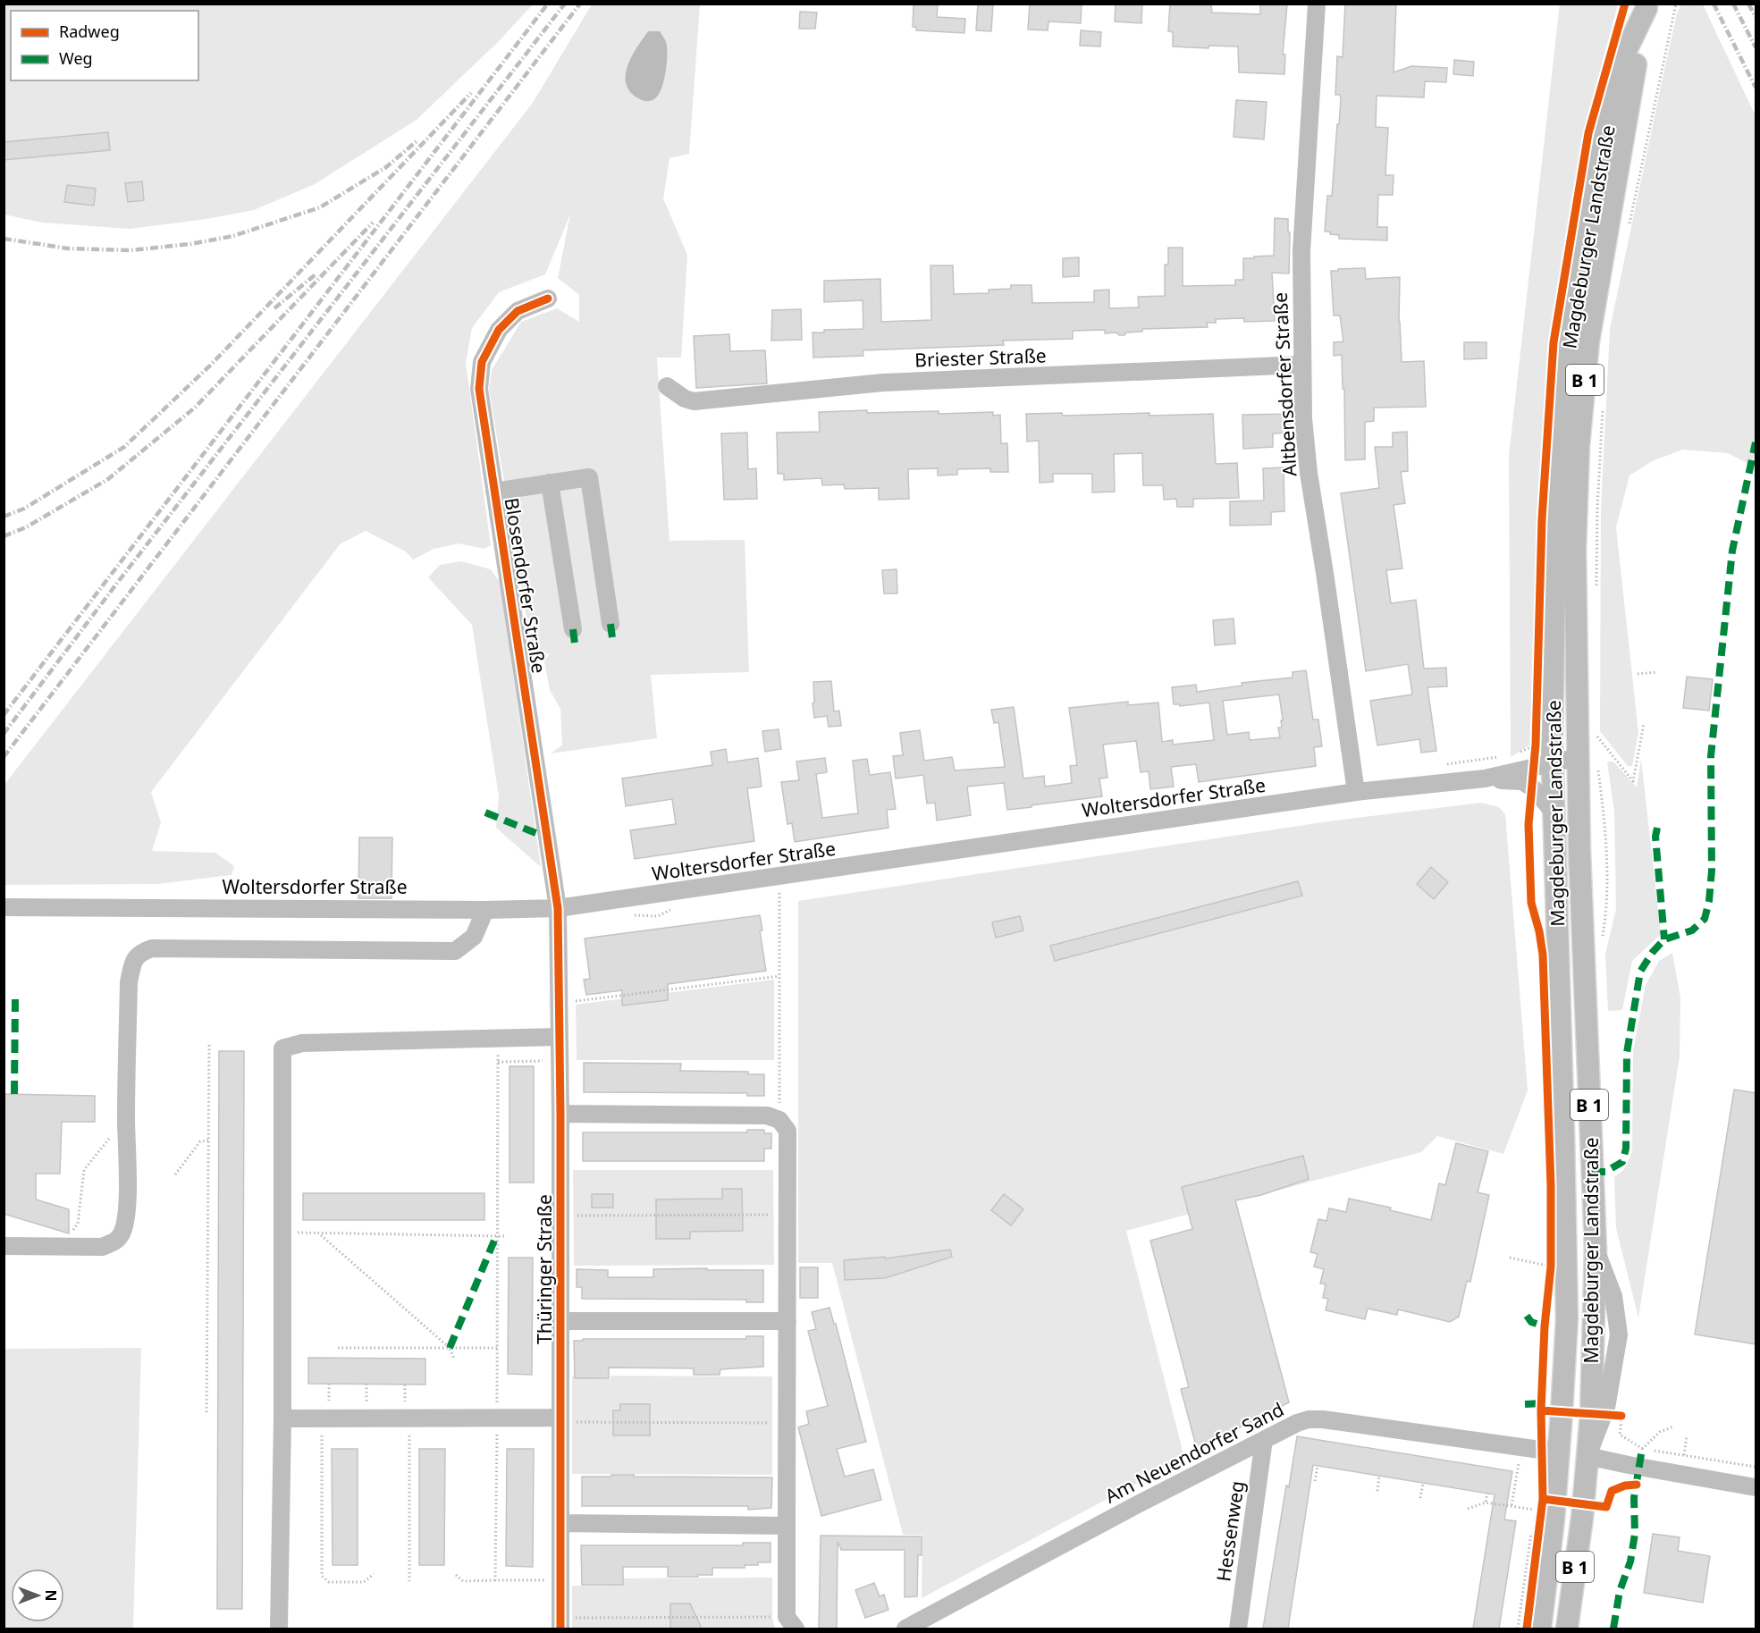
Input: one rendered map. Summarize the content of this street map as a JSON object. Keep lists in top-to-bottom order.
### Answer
{
  "streets": {
    "main road": ["Magdeburger Landstraße", "B 1"],
    "street": [
      "Briester Straße",
      "Altbensdorfer Straße",
      "Blosendorfer Straße",
      "Woltersdorfer Straße",
      "Thüringer Straße",
      "Am Neuendorfer Sand",
      "Hessenweg"
    ]
  },
  "crossings": [
    ["Magdeburger Landstraße", "Woltersdorfer Straße"],
    ["Magdeburger Landstraße", "Am Neuendorfer Sand"],
    ["Briester Straße", "Altbensdorfer Straße"],
    ["Altbensdorfer Straße", "Woltersdorfer Straße"],
    ["Blosendorfer Straße", "Woltersdorfer Straße"],
    ["Blosendorfer Straße", "Thüringer Straße"],
    ["Woltersdorfer Straße", "Thüringer Straße"],
    ["Am Neuendorfer Sand", "Hessenweg"]
  ],
  "legend": ["Radweg", "Weg"],
  "north": "right"
}
